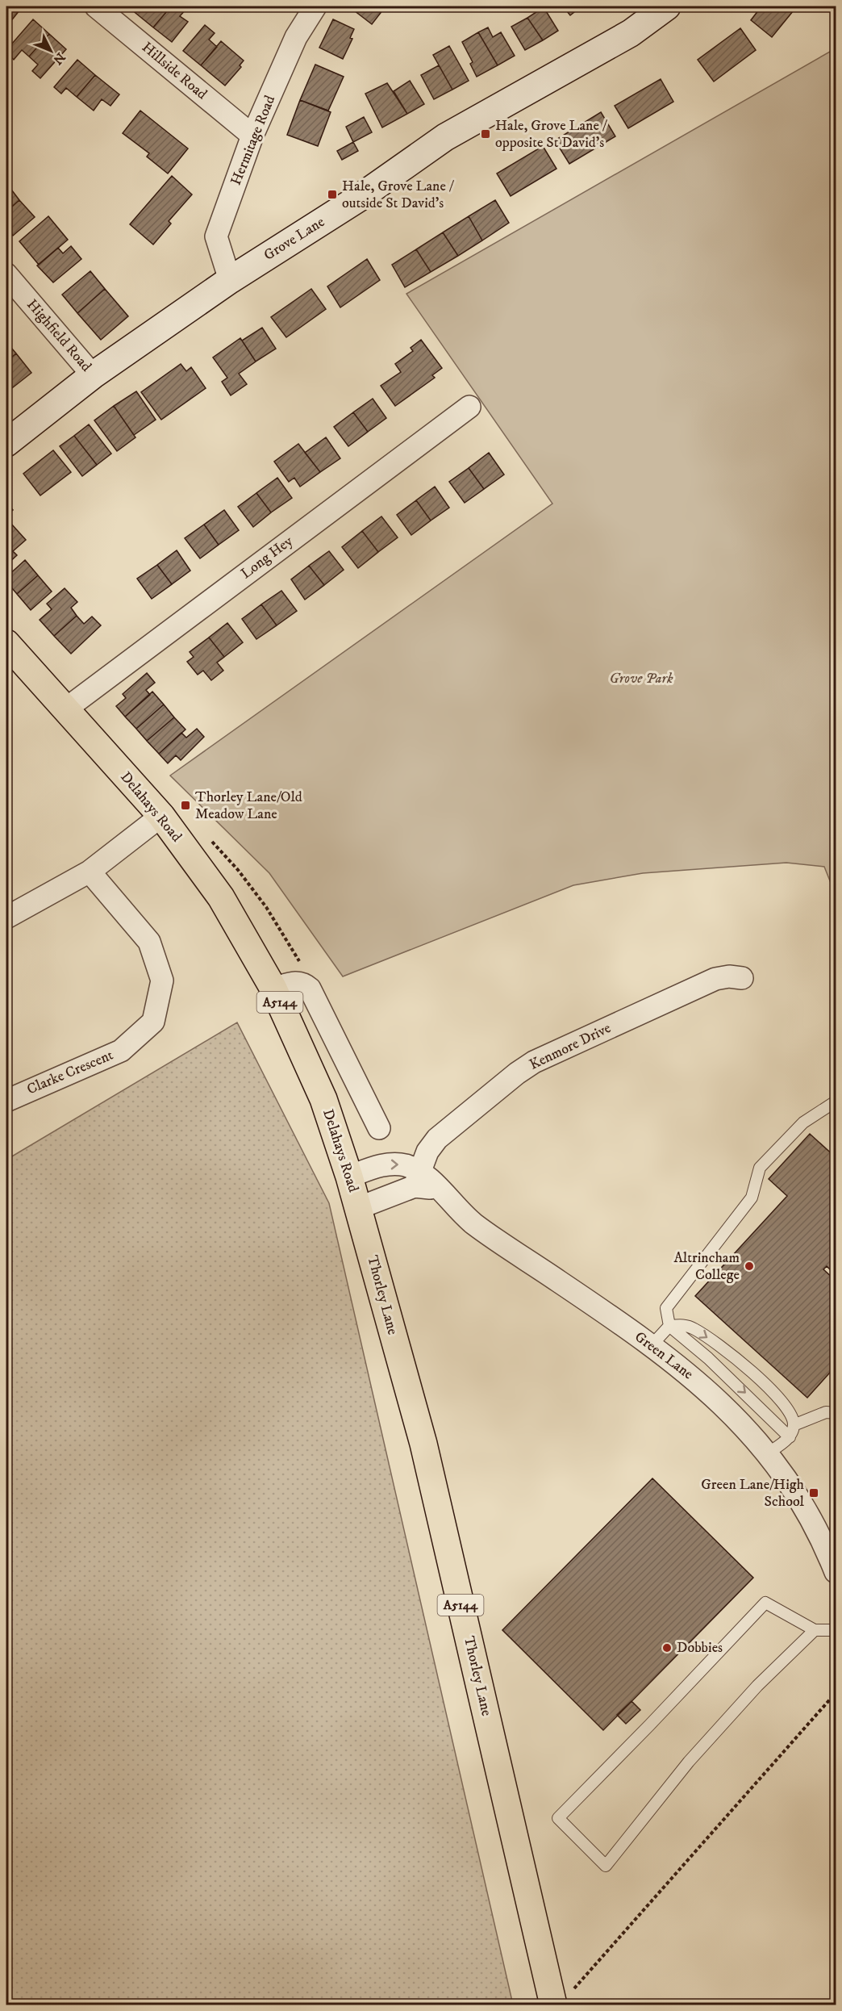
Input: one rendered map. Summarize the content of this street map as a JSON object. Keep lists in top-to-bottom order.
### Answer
{
  "streets": {
    "main road": ["Delahays Road", "A5144", "Thorley Lane"],
    "street": [
      "Hillside Road",
      "Hermitage Road",
      "Grove Lane",
      "Highfield Road",
      "Long Hey",
      "Kenmore Drive",
      "Clarke Crescent",
      "Green Lane"
    ]
  },
  "crossings": [
    ["Hillside Road", "Hermitage Road"],
    ["Hermitage Road", "Grove Lane"],
    ["Grove Lane", "Highfield Road"],
    ["Long Hey", "Delahays Road"],
    ["Delahays Road", "Thorley Lane"],
    ["Delahays Road", "Green Lane"],
    ["Kenmore Drive", "Green Lane"]
  ],
  "parks": ["Grove Park"],
  "places": {
    "transit": [
      "Hale, Grove Lane / opposite St David's",
      "Hale, Grove Lane / outside St David's",
      "Thorley Lane/Old Meadow Lane",
      "Green Lane/High School"
    ],
    "other": ["Altrincham College", "Dobbies"]
  },
  "north": "bottom right"
}
